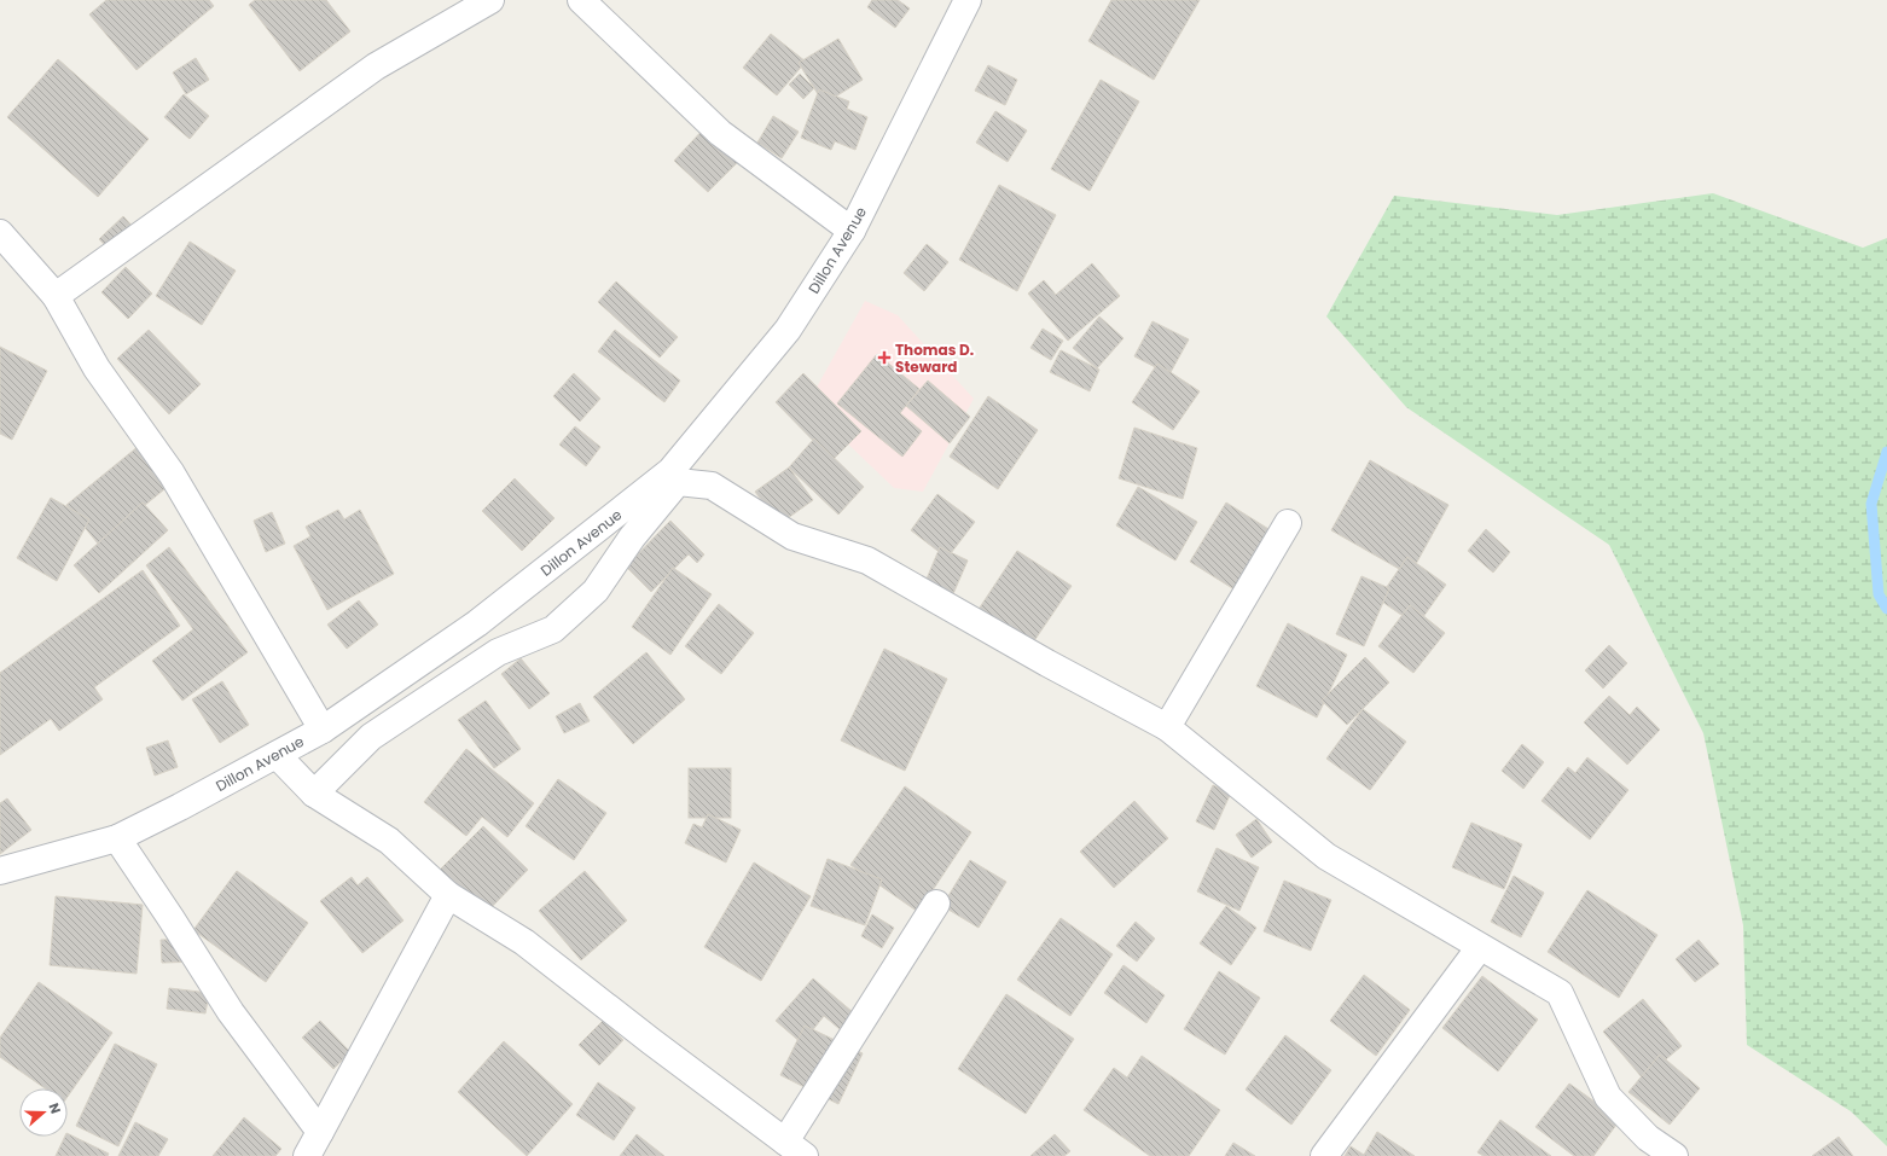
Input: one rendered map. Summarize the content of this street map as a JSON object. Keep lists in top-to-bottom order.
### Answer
{
  "streets": {
    "street": ["Dillon Avenue"]
  },
  "places": {
    "health": ["Thomas D. Steward"]
  },
  "north": "right"
}
